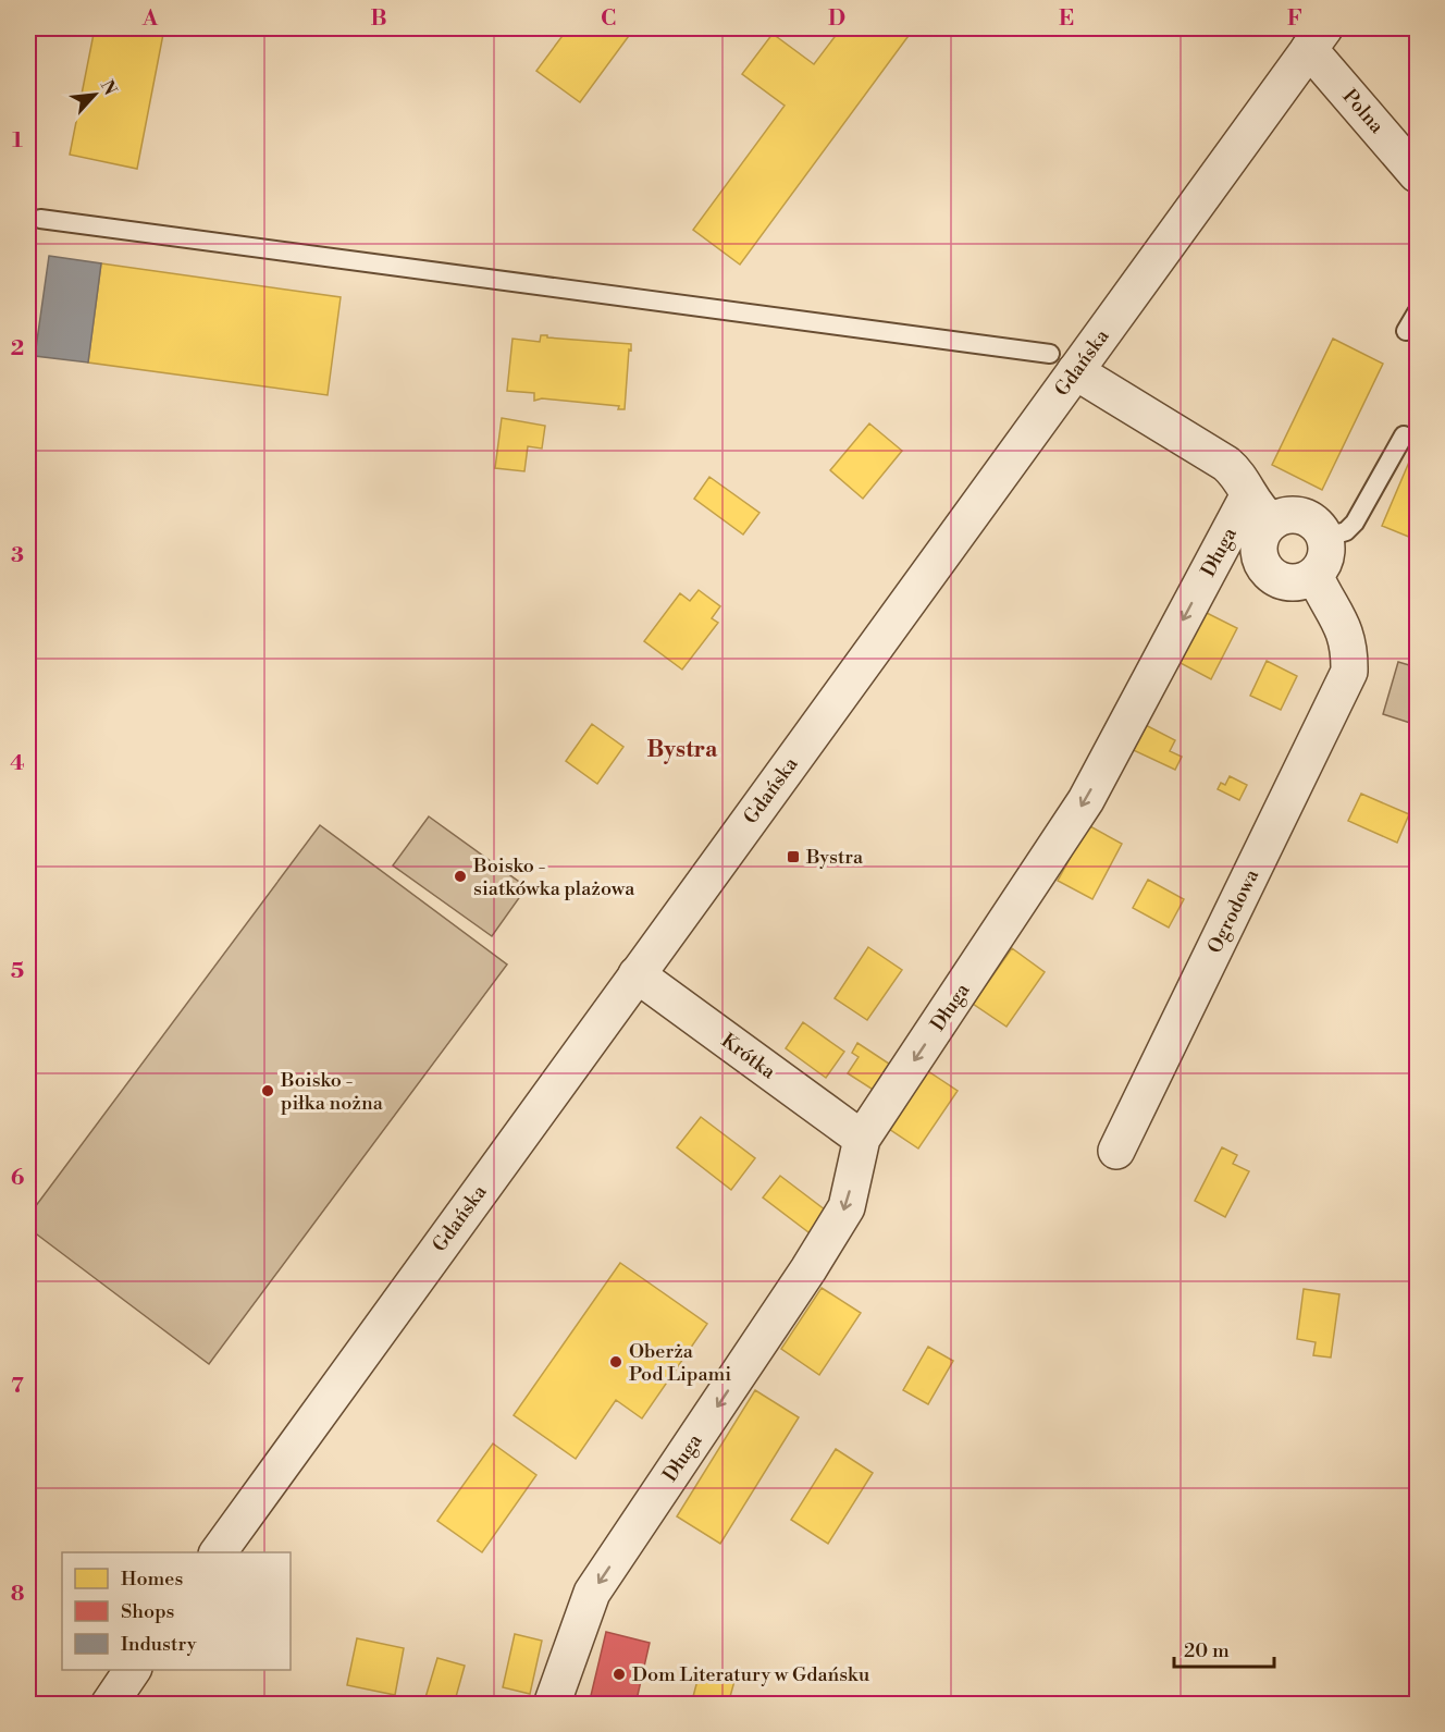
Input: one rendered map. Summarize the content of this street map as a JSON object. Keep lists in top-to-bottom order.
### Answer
{
  "streets": {
    "street": [
      "Polna",
      "Gdańska",
      "Długa",
      "Ogrodowa",
      "Krótka"
    ]
  },
  "crossings": [
    ["Polna", "Gdańska"],
    ["Gdańska", "Krótka"],
    ["Długa", "Krótka"]
  ],
  "one_way": ["Długa"],
  "districts": ["Bystra"],
  "places": {
    "transit": ["Bystra"],
    "other": [
      "Boisko - siatkówka plażowa",
      "Boisko - piłka nożna",
      "Oberża Pod Lipami",
      "Dom Literatury w Gdańsku"
    ]
  },
  "legend": ["Homes", "Shops", "Industry"],
  "scale_bar": "20 m",
  "north": "top right",
  "grid": {
    "columns": [
      "A",
      "B",
      "C",
      "D",
      "E",
      "F"
    ],
    "rows": [
      "1",
      "2",
      "3",
      "4",
      "5",
      "6",
      "7",
      "8"
    ]
  }
}
